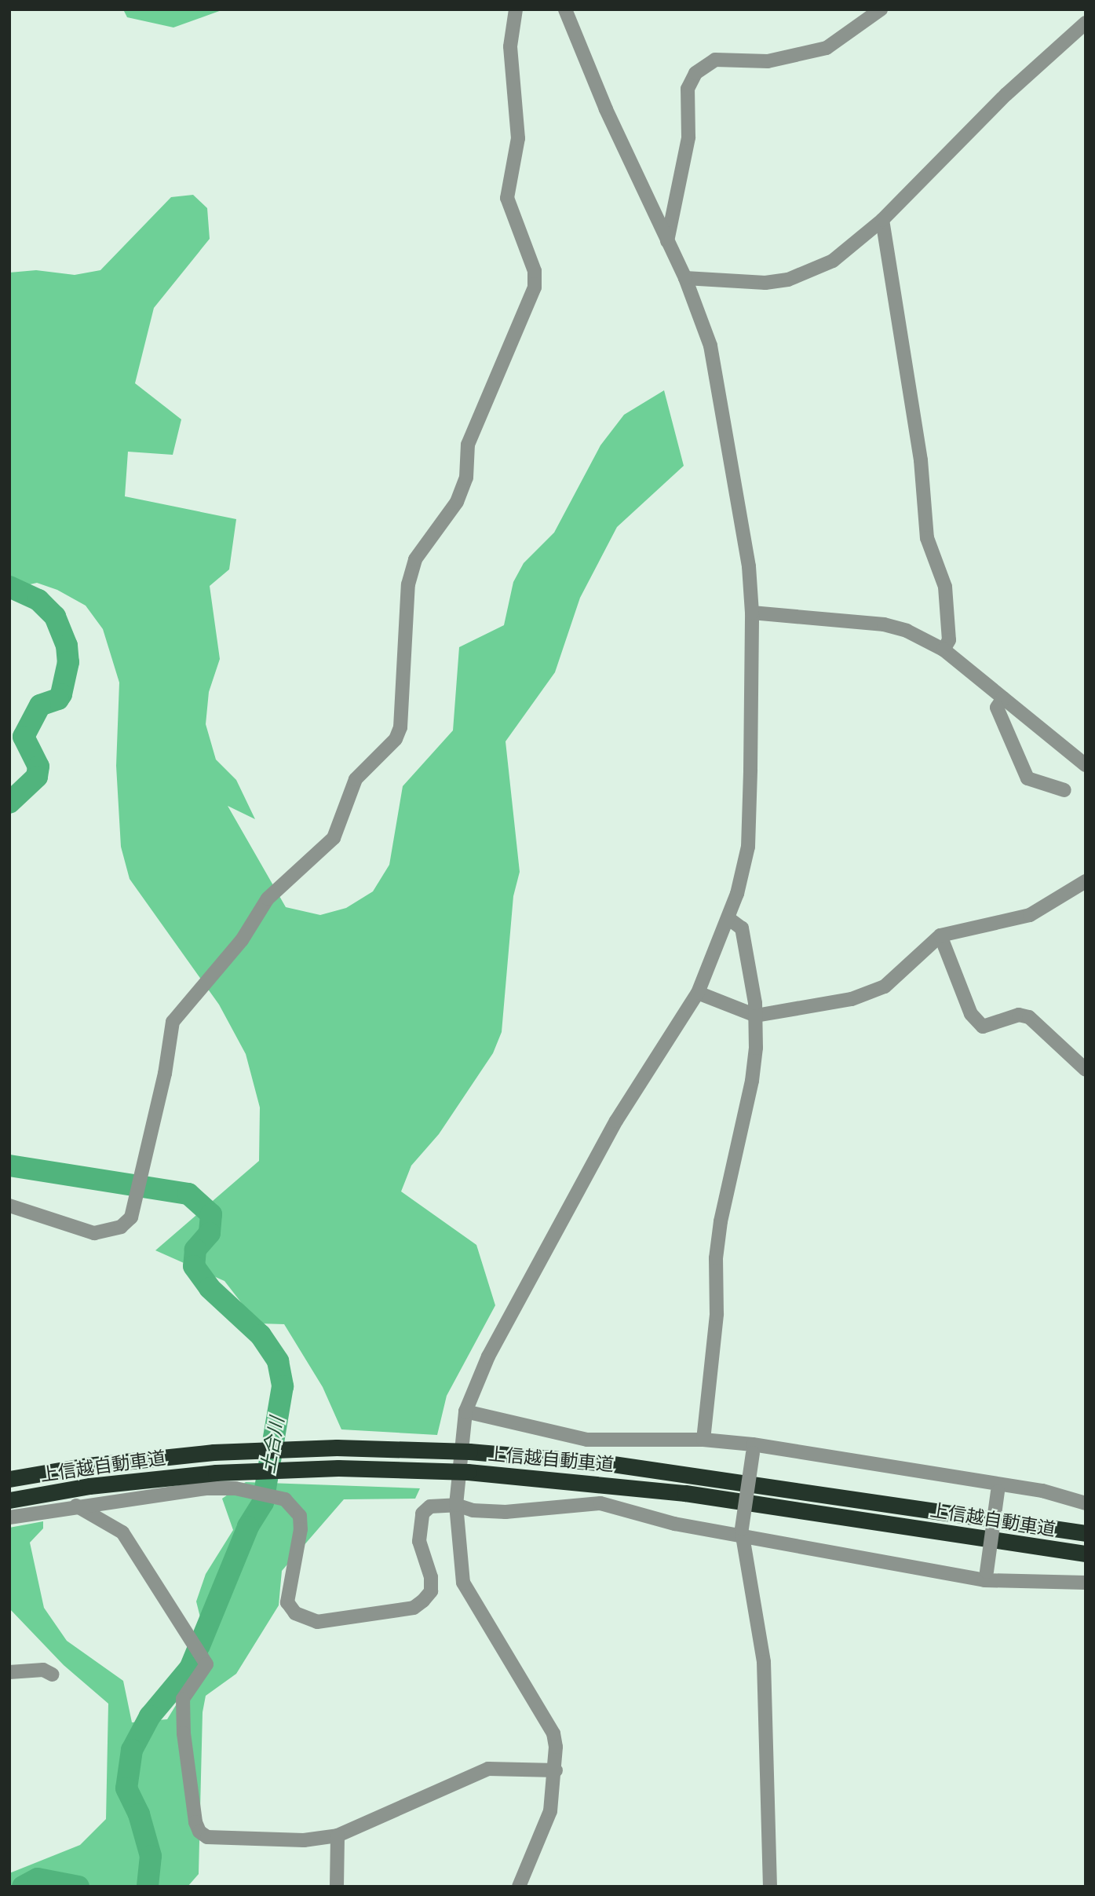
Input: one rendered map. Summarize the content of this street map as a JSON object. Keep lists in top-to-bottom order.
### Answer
{
  "streets": {
    "highway": ["上信越自動車道"]
  },
  "water": ["土合川"]
}
